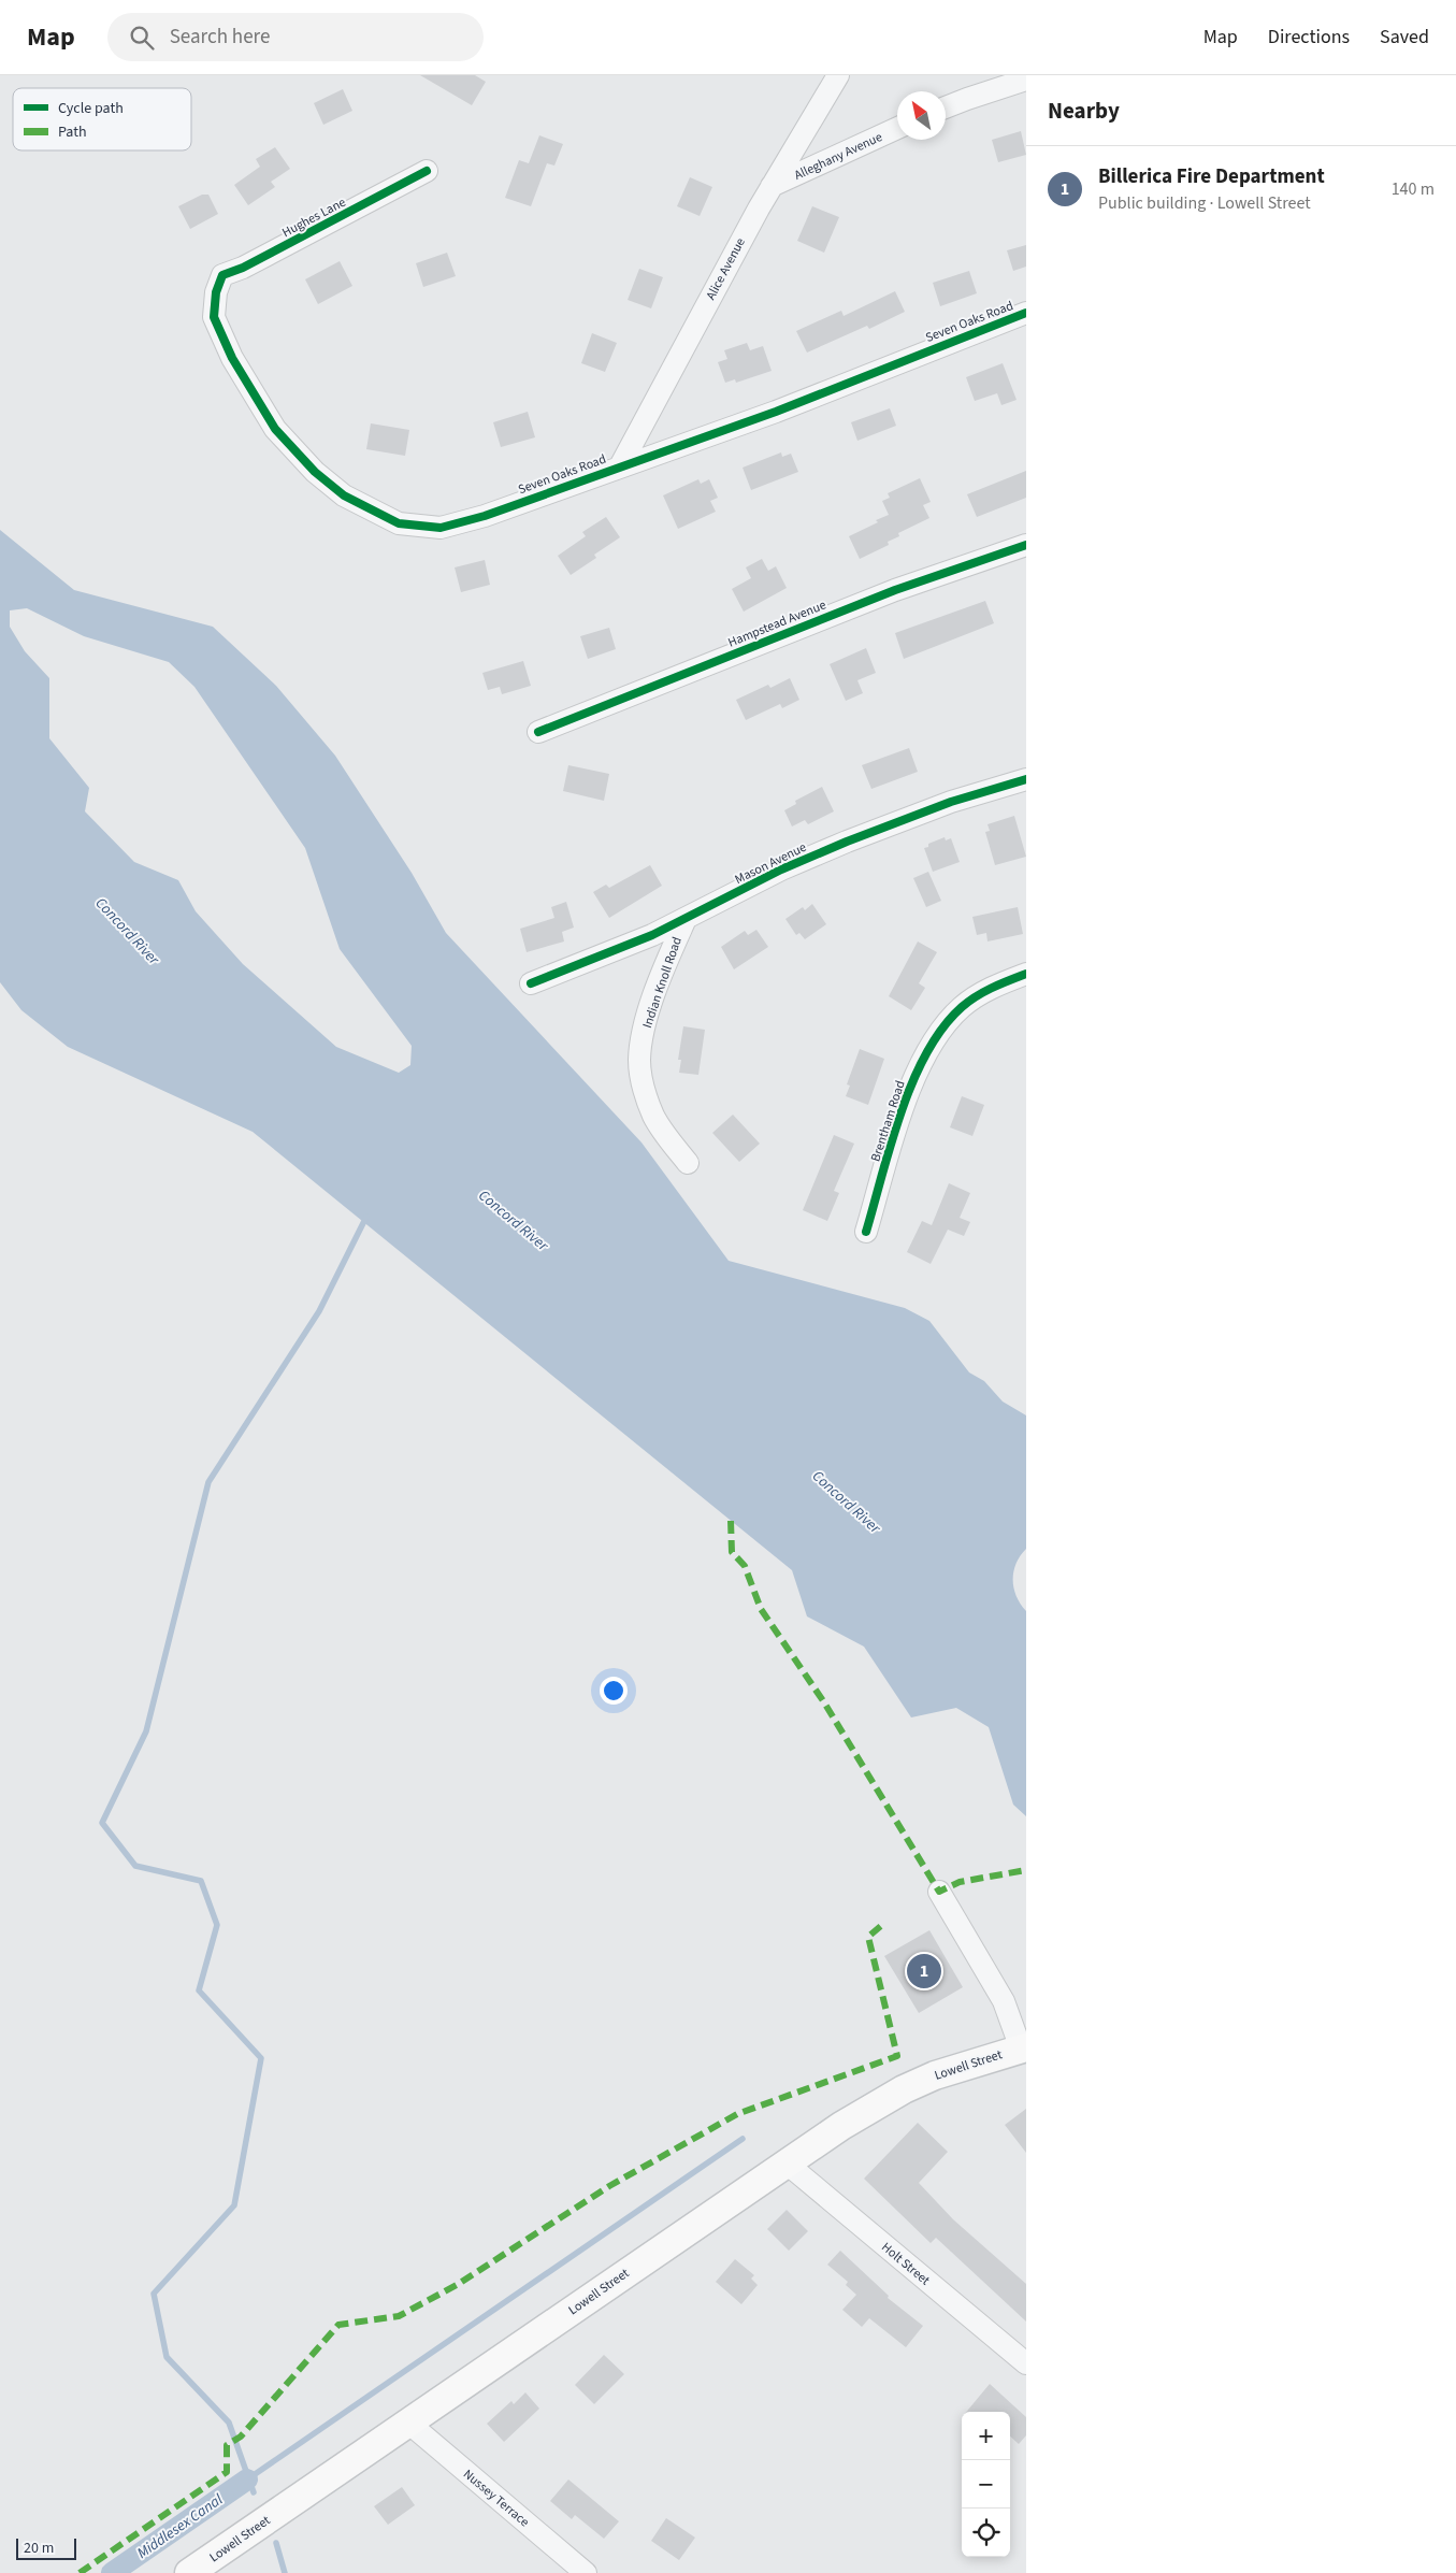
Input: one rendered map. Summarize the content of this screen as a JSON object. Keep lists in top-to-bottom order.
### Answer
{
  "streets": {
    "main road": ["Lowell Street"],
    "street": [
      "Alleghany Avenue",
      "Hughes Lane",
      "Alice Avenue",
      "Seven Oaks Road",
      "Hampstead Avenue",
      "Mason Avenue",
      "Indian Knoll Road",
      "Brentham Road",
      "Holt Street",
      "Nussey Terrace"
    ]
  },
  "crossings": [
    ["Alleghany Avenue", "Alice Avenue"],
    ["Hughes Lane", "Seven Oaks Road"],
    ["Alice Avenue", "Seven Oaks Road"],
    ["Mason Avenue", "Indian Knoll Road"],
    ["Lowell Street", "Holt Street"],
    ["Lowell Street", "Nussey Terrace"]
  ],
  "water": ["Concord River", "Middlesex Canal"],
  "legend": ["Cycle path", "Path"],
  "scale_bar": "20 m",
  "north": "top left",
  "page": {
    "header": "Map",
    "search": "Search here",
    "nav": ["Map", "Directions", "Saved"],
    "heading": "Nearby",
    "list": [
      {
        "mark": "1",
        "name": "Billerica Fire Department",
        "note": "Public building · Lowell Street",
        "value": "140 m"
      }
    ],
    "pins": "1",
    "map_buttons": ["+", "−"],
    "scale": "20 m"
  }
}
